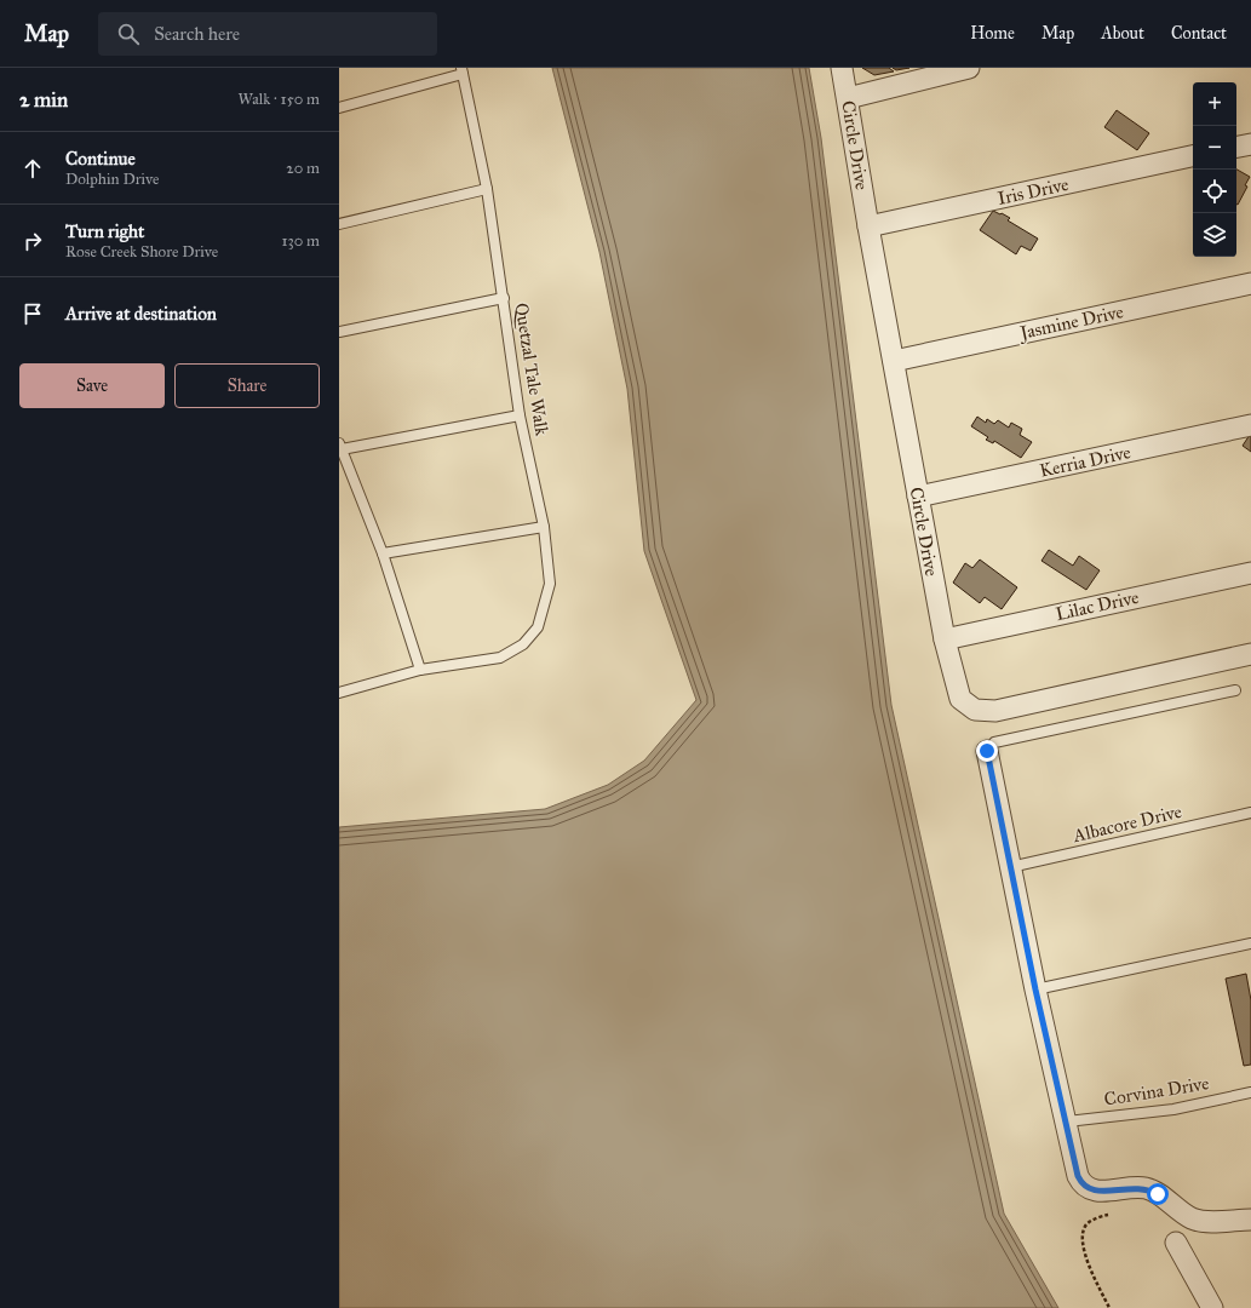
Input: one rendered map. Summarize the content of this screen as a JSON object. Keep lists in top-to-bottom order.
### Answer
{
  "streets": {
    "street": [
      "Circle Drive",
      "Iris Drive",
      "Jasmine Drive",
      "Kerria Drive",
      "Lilac Drive"
    ],
    "lane": ["Quetzal Tale Walk", "Albacore Drive", "Corvina Drive"]
  },
  "crossings": [
    ["Circle Drive", "Iris Drive"],
    ["Circle Drive", "Jasmine Drive"],
    ["Circle Drive", "Kerria Drive"],
    ["Circle Drive", "Lilac Drive"]
  ],
  "page": {
    "header": "Map",
    "search": "Search here",
    "nav": [
      "Home",
      "Map",
      "About",
      "Contact"
    ],
    "heading": ["2 min", "Walk · 150 m"],
    "map_buttons": ["+", "−"],
    "list": [
      ["Continue", "Dolphin Drive", "20 m"],
      ["Turn right", "Rose Creek Shore Drive", "130 m"],
      "Arrive at destination"
    ],
    "buttons": ["Save", "Share"]
  }
}
